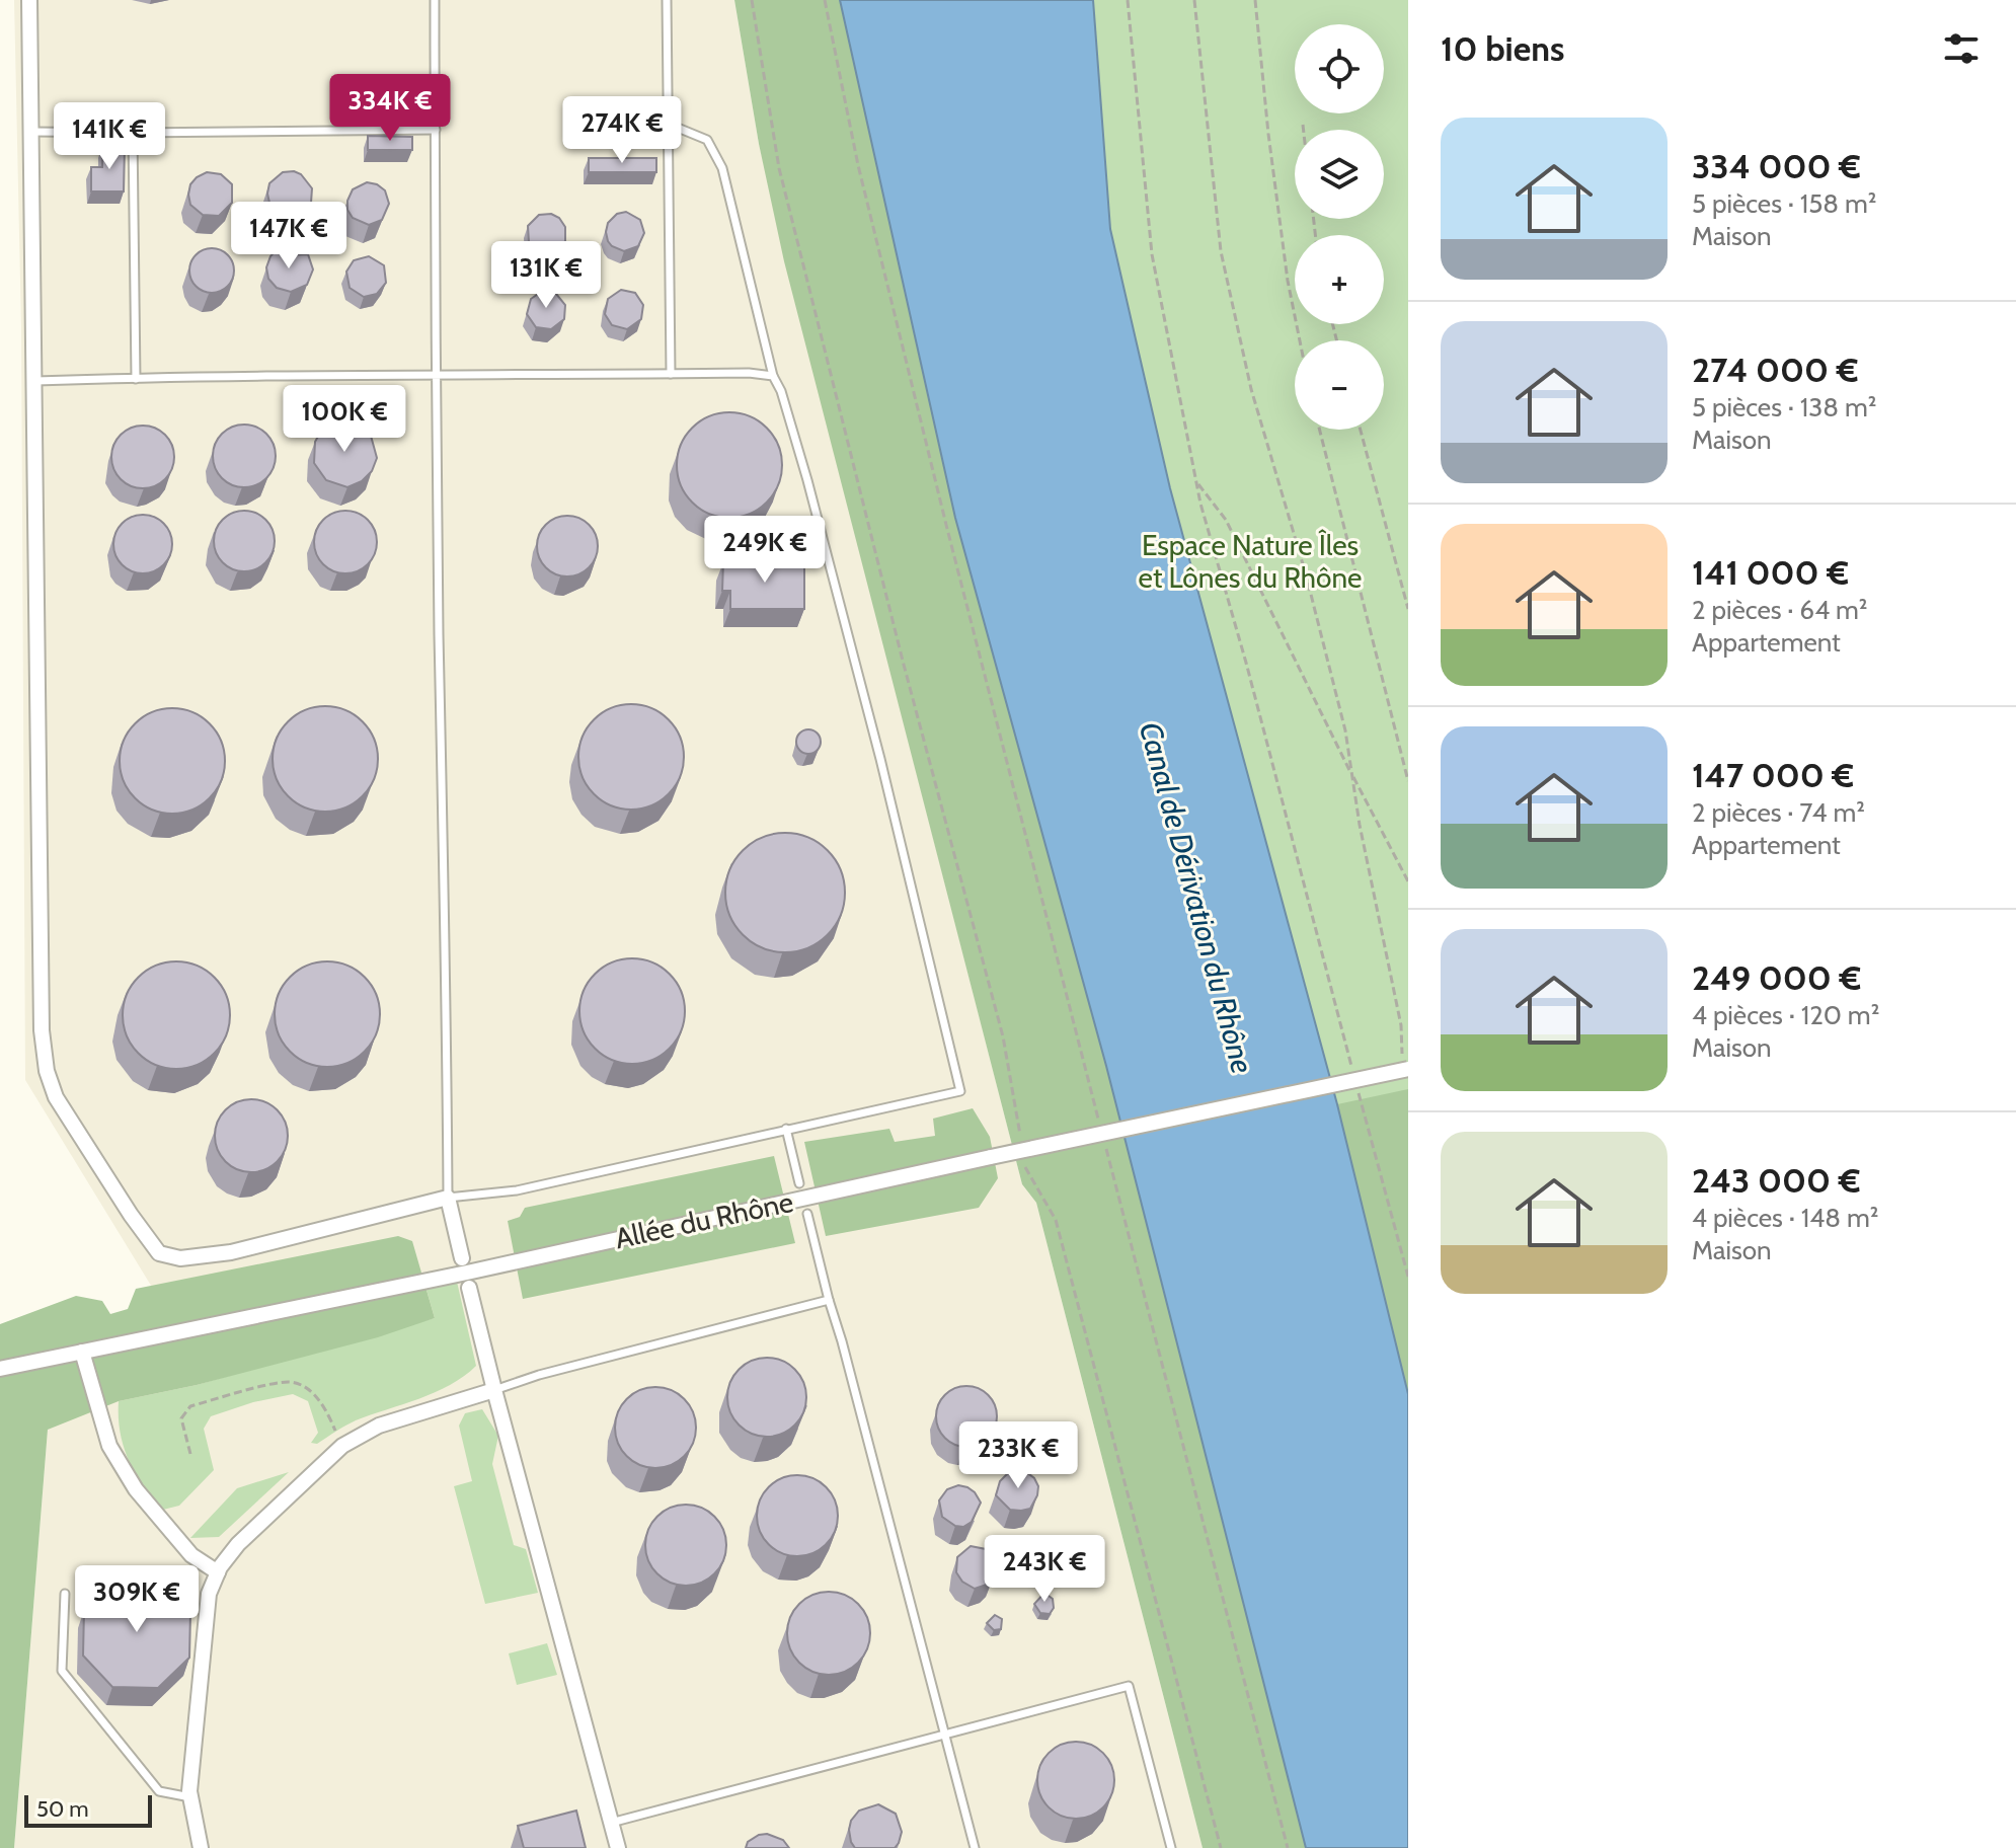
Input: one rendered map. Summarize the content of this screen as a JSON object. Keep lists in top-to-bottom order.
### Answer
{
  "streets": {
    "street": ["Allée du Rhône"]
  },
  "water": ["Canal de Dérivation du Rhône"],
  "parks": ["Espace Nature Îles et Lônes du Rhône"],
  "scale_bar": "50 m",
  "page": {
    "heading": "10 biens",
    "map_buttons": ["+", "−"],
    "price": [
      "334K €",
      "274K €",
      "141K €",
      "147K €",
      "131K €",
      "100K €",
      "249K €",
      "233K €",
      "243K €",
      "309K €"
    ],
    "list": [
      {
        "name": "334 000 €",
        "note": "5 pièces · 158 m² · Maison"
      },
      {
        "name": "274 000 €",
        "note": "5 pièces · 138 m² · Maison"
      },
      {
        "name": "141 000 €",
        "note": "2 pièces · 64 m² · Appartement"
      },
      {
        "name": "147 000 €",
        "note": "2 pièces · 74 m² · Appartement"
      },
      {
        "name": "249 000 €",
        "note": "4 pièces · 120 m² · Maison"
      },
      {
        "name": "243 000 €",
        "note": "4 pièces · 148 m² · Maison"
      }
    ],
    "scale": "50 m"
  }
}
